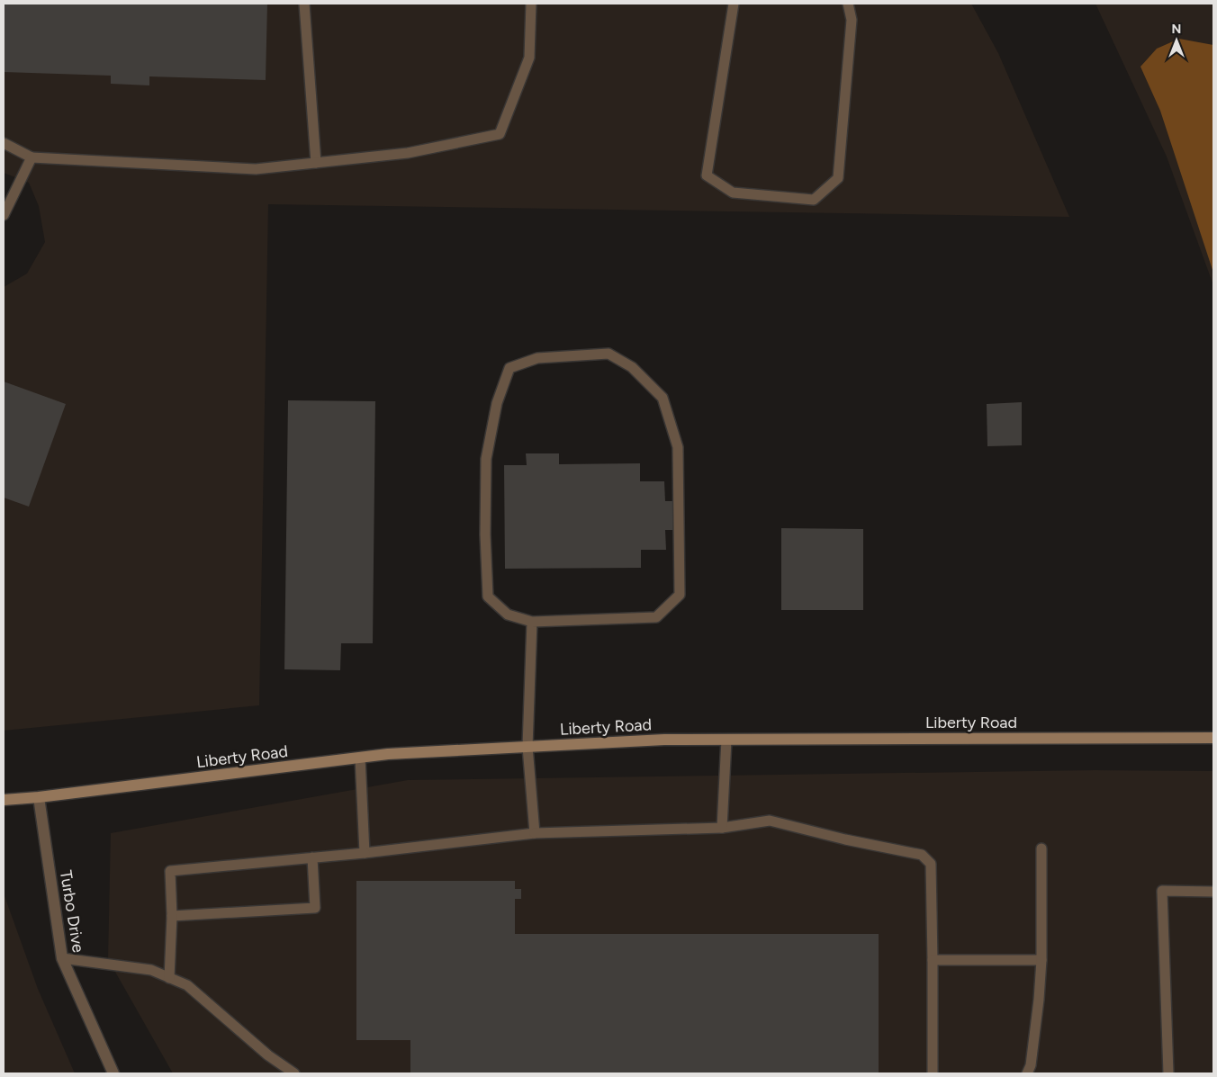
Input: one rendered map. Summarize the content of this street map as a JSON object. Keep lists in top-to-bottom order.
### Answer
{
  "streets": {
    "street": ["Liberty Road", "Turbo Drive"]
  },
  "crossings": [
    ["Liberty Road", "Turbo Drive"]
  ],
  "north": "top"
}
